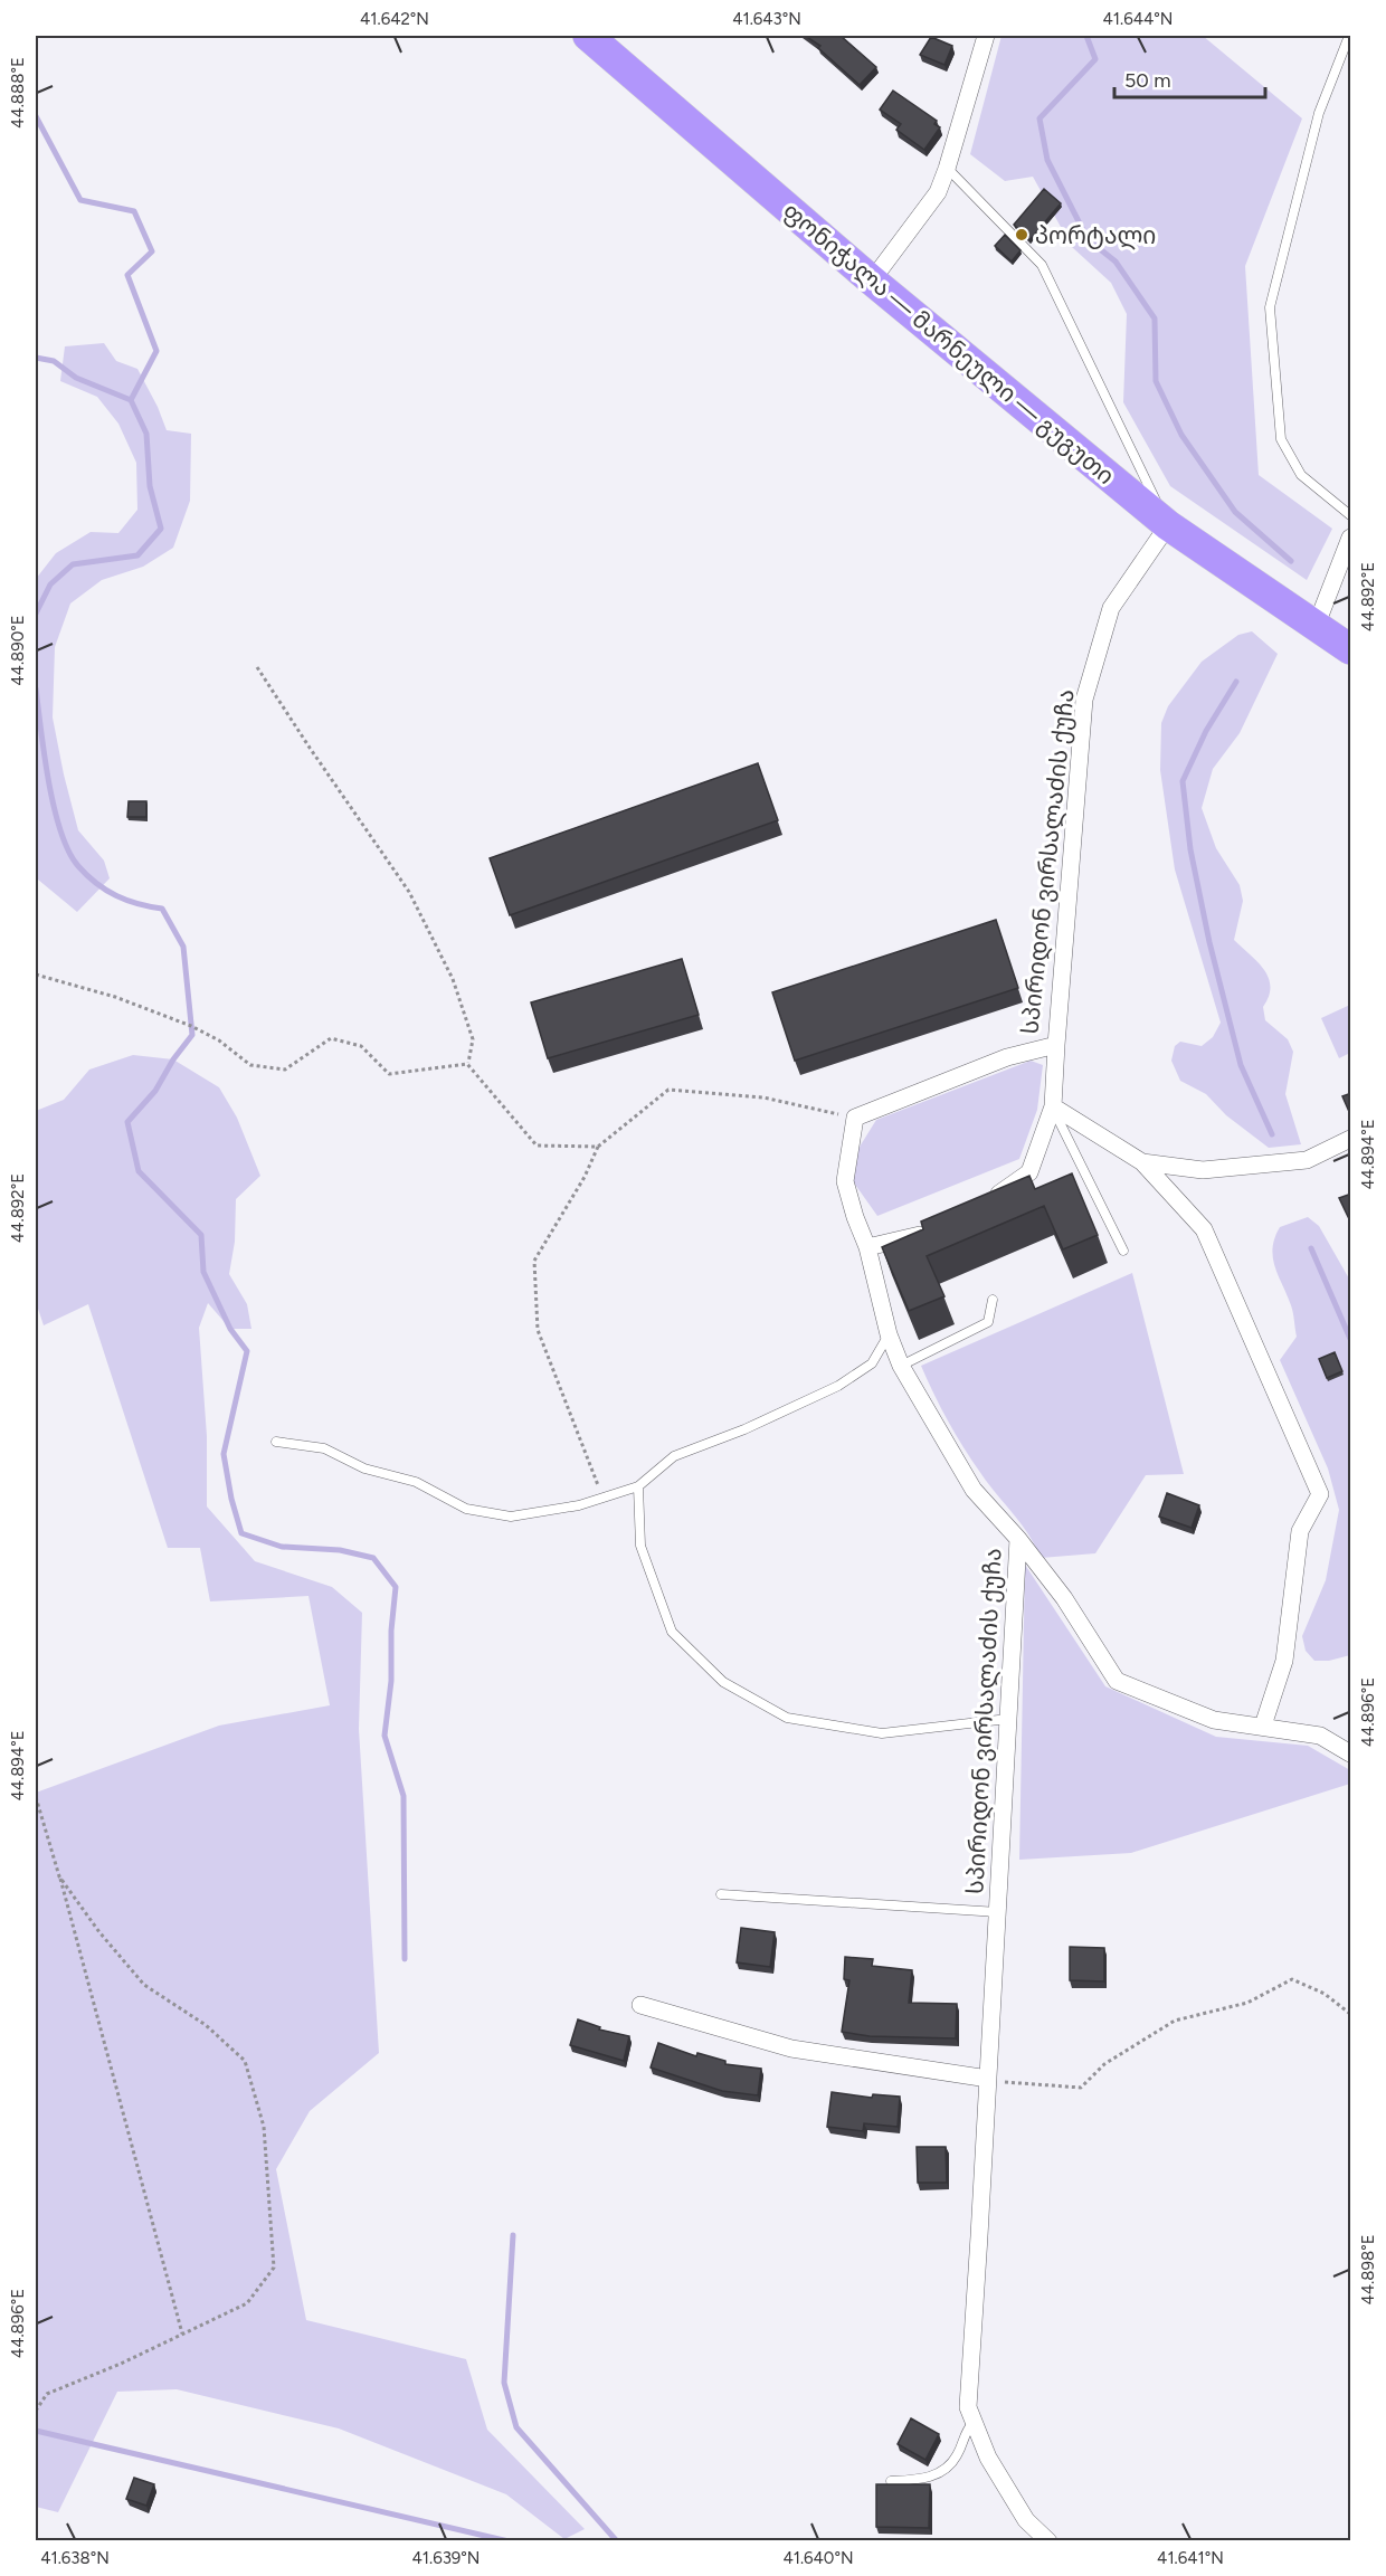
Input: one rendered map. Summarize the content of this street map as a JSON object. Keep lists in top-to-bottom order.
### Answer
{
  "streets": {
    "highway": ["ფონიჭალა — მარნეული — გუგუთი"],
    "street": ["სპირიდონ ვირსალაძის ქუჩა"]
  },
  "crossings": [
    ["ფონიჭალა — მარნეული — გუგუთი", "სპირიდონ ვირსალაძის ქუჩა"]
  ],
  "places": ["პორტალი"],
  "scale_bar": "50 m",
  "coordinates": [
    "41.642°N",
    "41.643°N",
    "41.644°N",
    "44.888°E",
    "44.892°E",
    "44.890°E",
    "44.894°E",
    "44.896°E",
    "44.898°E",
    "41.638°N",
    "41.639°N",
    "41.640°N",
    "41.641°N"
  ]
}
